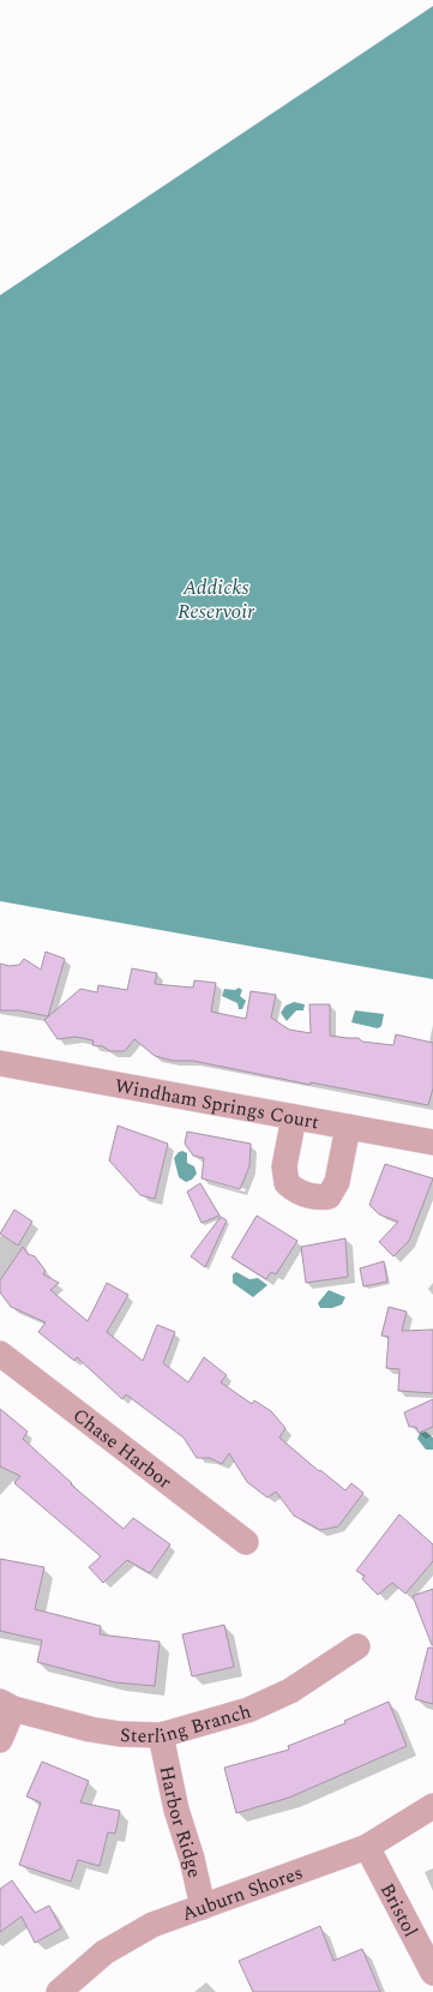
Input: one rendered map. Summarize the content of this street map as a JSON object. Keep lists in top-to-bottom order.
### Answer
{
  "streets": {
    "street": [
      "Windham Springs Court",
      "Chase Harbor",
      "Sterling Branch",
      "Harbor Ridge",
      "Auburn Shores",
      "Bristol"
    ]
  },
  "crossings": [
    ["Sterling Branch", "Harbor Ridge"],
    ["Harbor Ridge", "Auburn Shores"],
    ["Auburn Shores", "Bristol"]
  ],
  "water": ["Addicks Reservoir"]
}
